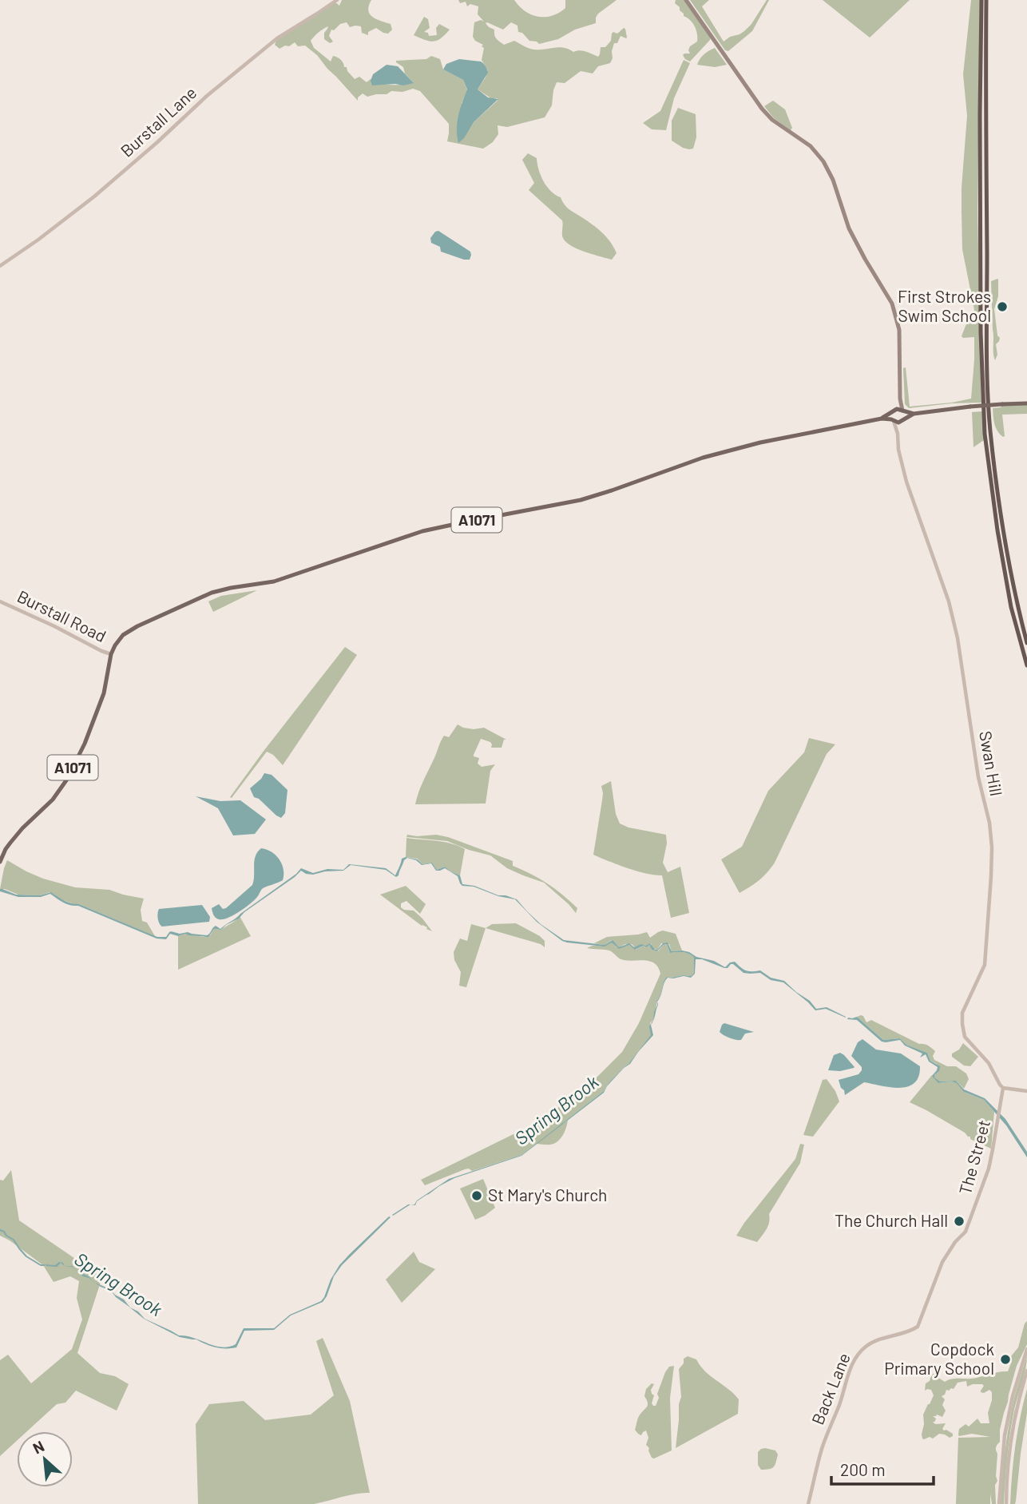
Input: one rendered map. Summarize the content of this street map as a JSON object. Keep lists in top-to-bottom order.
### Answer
{
  "streets": {
    "main road": ["A1071"],
    "street": [
      "Burstall Lane",
      "Burstall Road",
      "Swan Hill",
      "The Street",
      "Back Lane"
    ]
  },
  "crossings": [
    ["A1071", "Burstall Road"],
    ["A1071", "Swan Hill"],
    ["Swan Hill", "The Street"],
    ["The Street", "Back Lane"]
  ],
  "water": ["Spring Brook"],
  "places": [
    "First Strokes Swim School",
    "St Mary's Church",
    "The Church Hall",
    "Copdock Primary School"
  ],
  "scale_bar": "200 m",
  "north": "top left"
}
